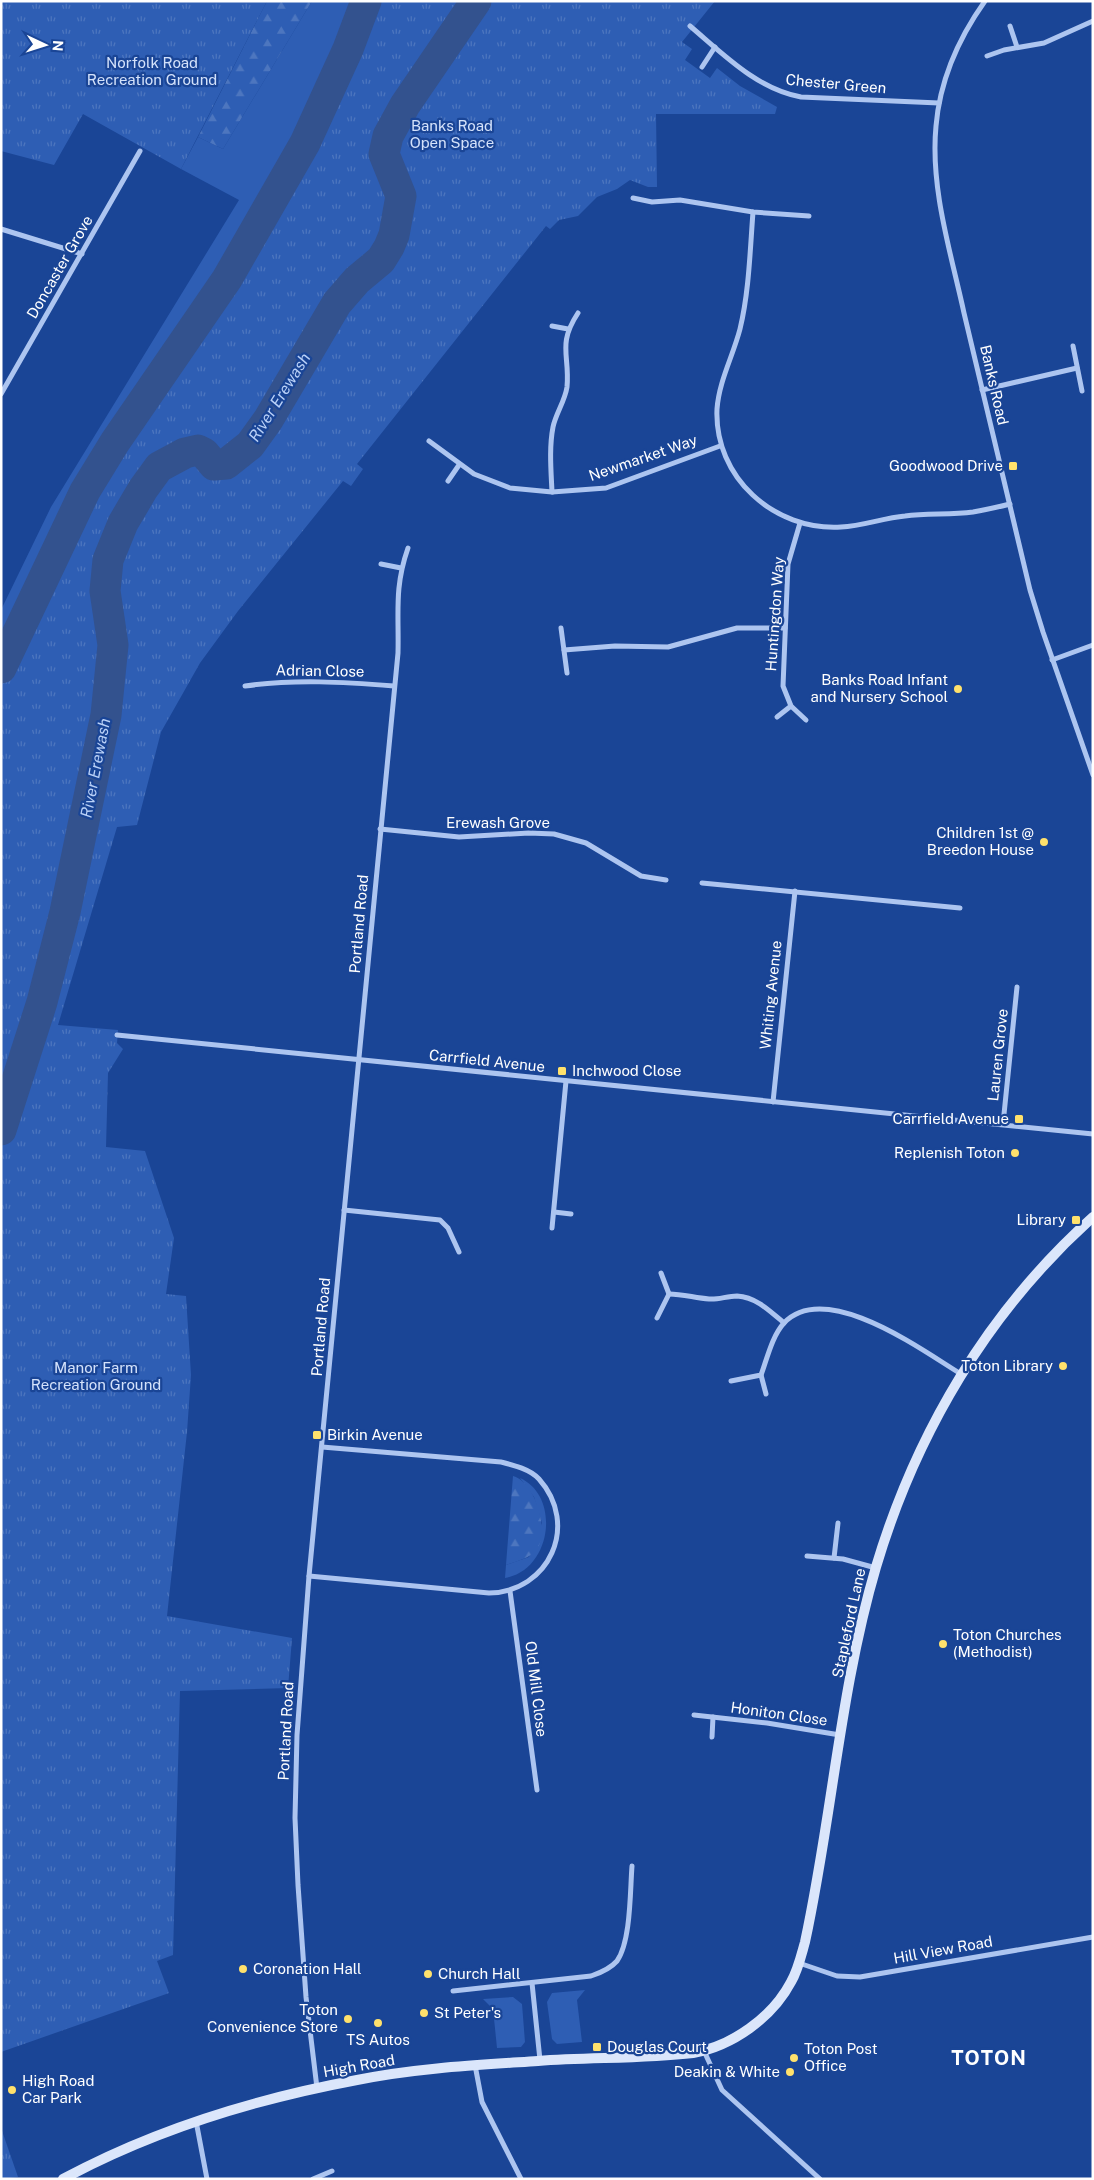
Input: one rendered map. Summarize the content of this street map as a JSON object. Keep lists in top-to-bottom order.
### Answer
{
  "streets": {
    "main road": ["Stapleford Lane", "High Road"],
    "street": [
      "Chester Green",
      "Doncaster Grove",
      "Banks Road",
      "Newmarket Way",
      "Huntingdon Way",
      "Adrian Close",
      "Erewash Grove",
      "Portland Road",
      "Whiting Avenue",
      "Lauren Grove",
      "Carrfield Avenue",
      "Old Mill Close",
      "Honiton Close",
      "Hill View Road"
    ]
  },
  "crossings": [
    ["Chester Green", "Banks Road"],
    ["Adrian Close", "Portland Road"],
    ["Erewash Grove", "Portland Road"],
    ["Portland Road", "Carrfield Avenue"],
    ["Portland Road", "High Road"],
    ["Whiting Avenue", "Carrfield Avenue"],
    ["Lauren Grove", "Carrfield Avenue"],
    ["Stapleford Lane", "Honiton Close"],
    ["Stapleford Lane", "Hill View Road"],
    ["Stapleford Lane", "High Road"]
  ],
  "districts": ["TOTON"],
  "water": ["River Erewash"],
  "parks": ["Norfolk Road Recreation Ground", "Banks Road Open Space", "Manor Farm Recreation Ground"],
  "places": {
    "transit": [
      "Goodwood Drive",
      "Inchwood Close",
      "Carrfield Avenue",
      "Library",
      "Birkin Avenue",
      "Douglas Court"
    ],
    "other": [
      "Banks Road Infant and Nursery School",
      "Children 1st @ Breedon House",
      "Replenish Toton",
      "Toton Library",
      "Toton Churches (Methodist)",
      "Coronation Hall",
      "Church Hall",
      "St Peter's",
      "Toton Convenience Store",
      "TS Autos",
      "Toton Post Office",
      "Deakin & White",
      "High Road Car Park"
    ]
  },
  "north": "right"
}
